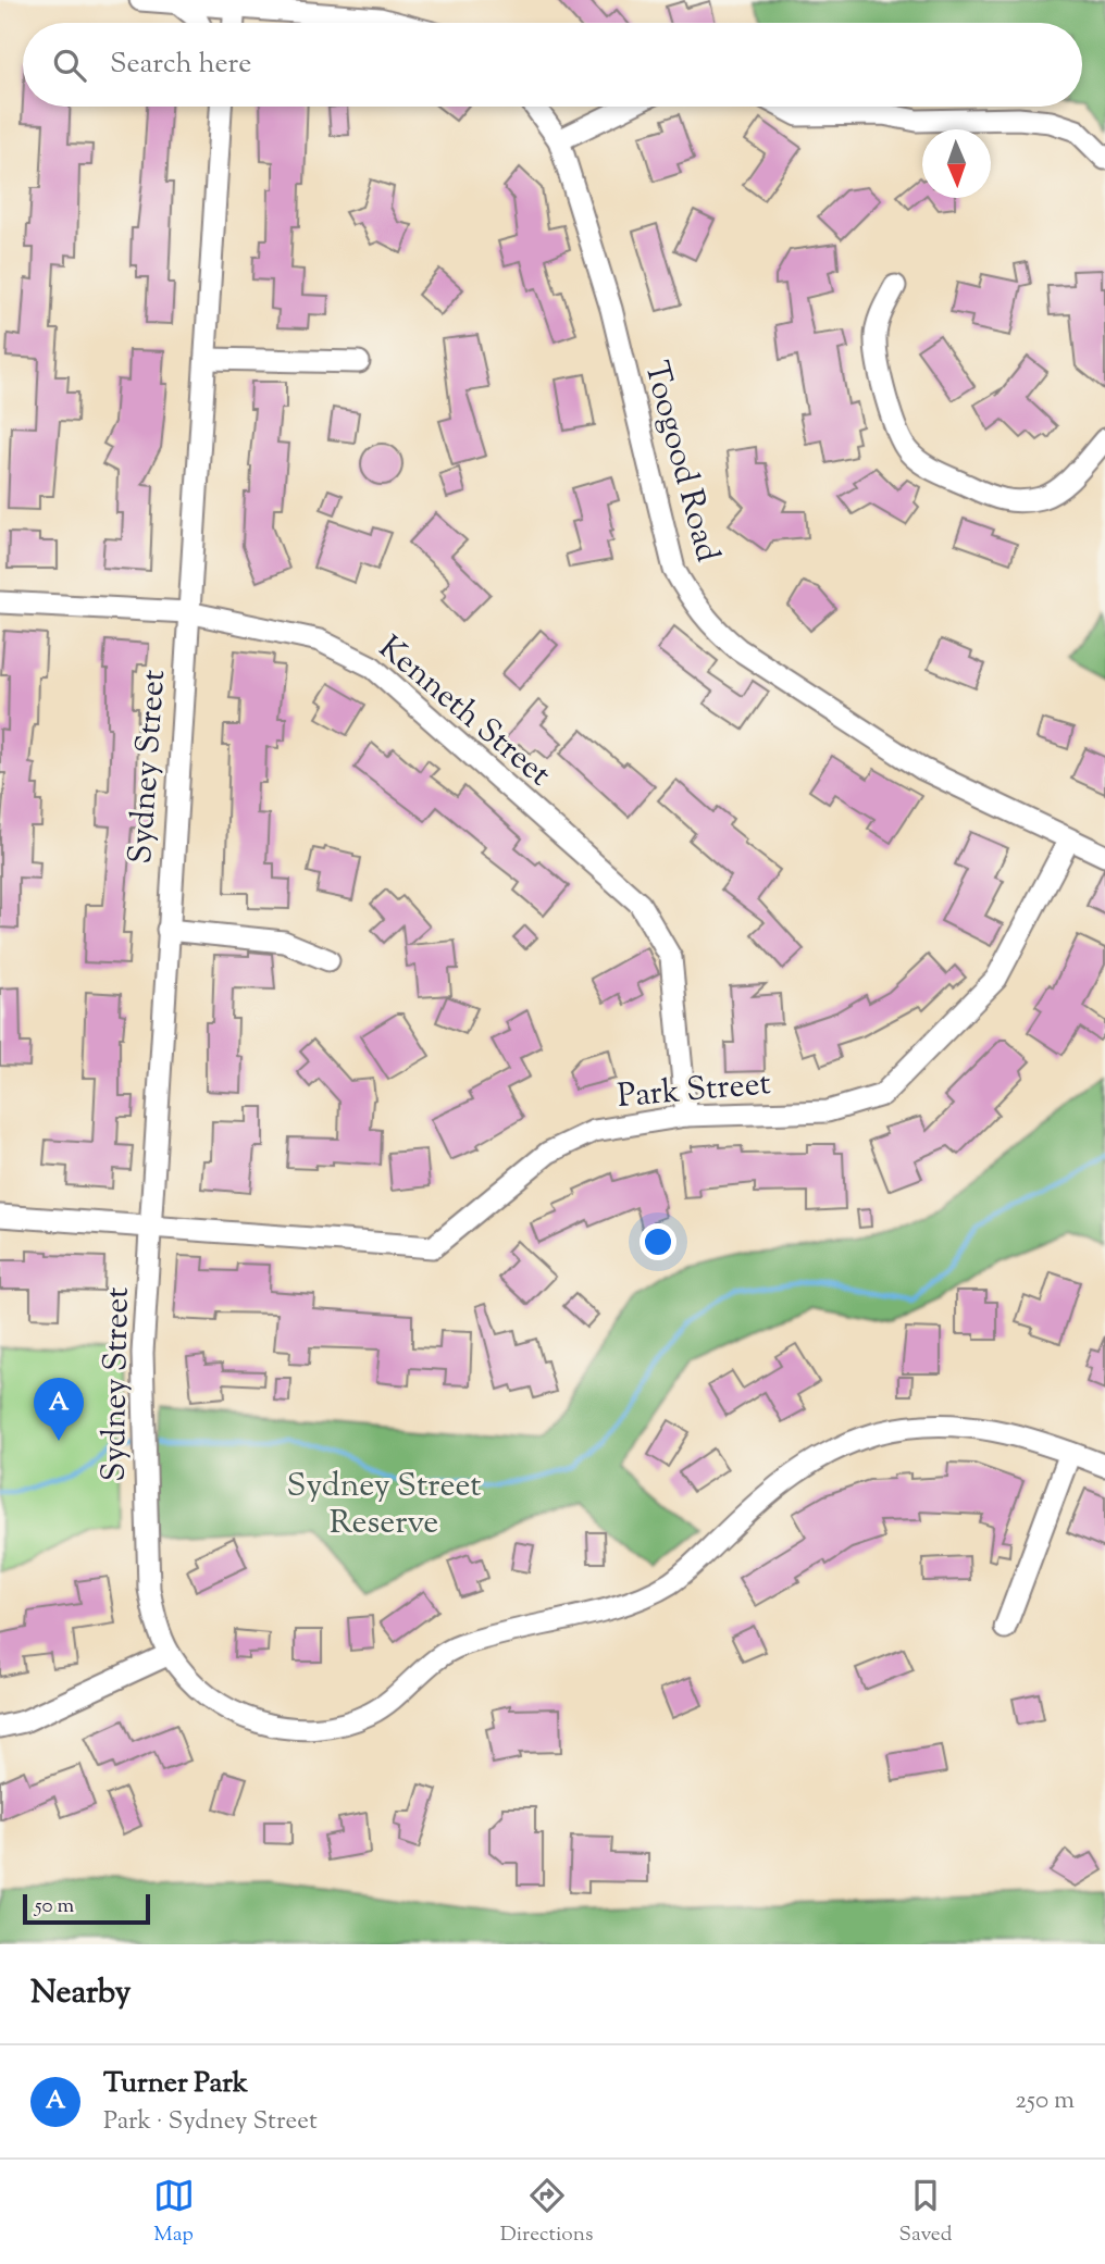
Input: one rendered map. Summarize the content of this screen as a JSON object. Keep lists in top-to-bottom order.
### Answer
{
  "streets": {
    "street": [
      "Toogood Road",
      "Kenneth Street",
      "Sydney Street",
      "Park Street"
    ]
  },
  "crossings": [
    ["Toogood Road", "Park Street"],
    ["Kenneth Street", "Sydney Street"],
    ["Kenneth Street", "Park Street"],
    ["Sydney Street", "Park Street"]
  ],
  "parks": ["Sydney Street Reserve"],
  "scale_bar": "50 m",
  "north": "bottom",
  "page": {
    "search": "Search here",
    "pins": "A",
    "scale": "50 m",
    "heading": "Nearby",
    "list": [
      {
        "mark": "A",
        "name": "Turner Park",
        "note": "Park · Sydney Street",
        "value": "250 m"
      }
    ],
    "nav": ["Map", "Directions", "Saved"]
  }
}
